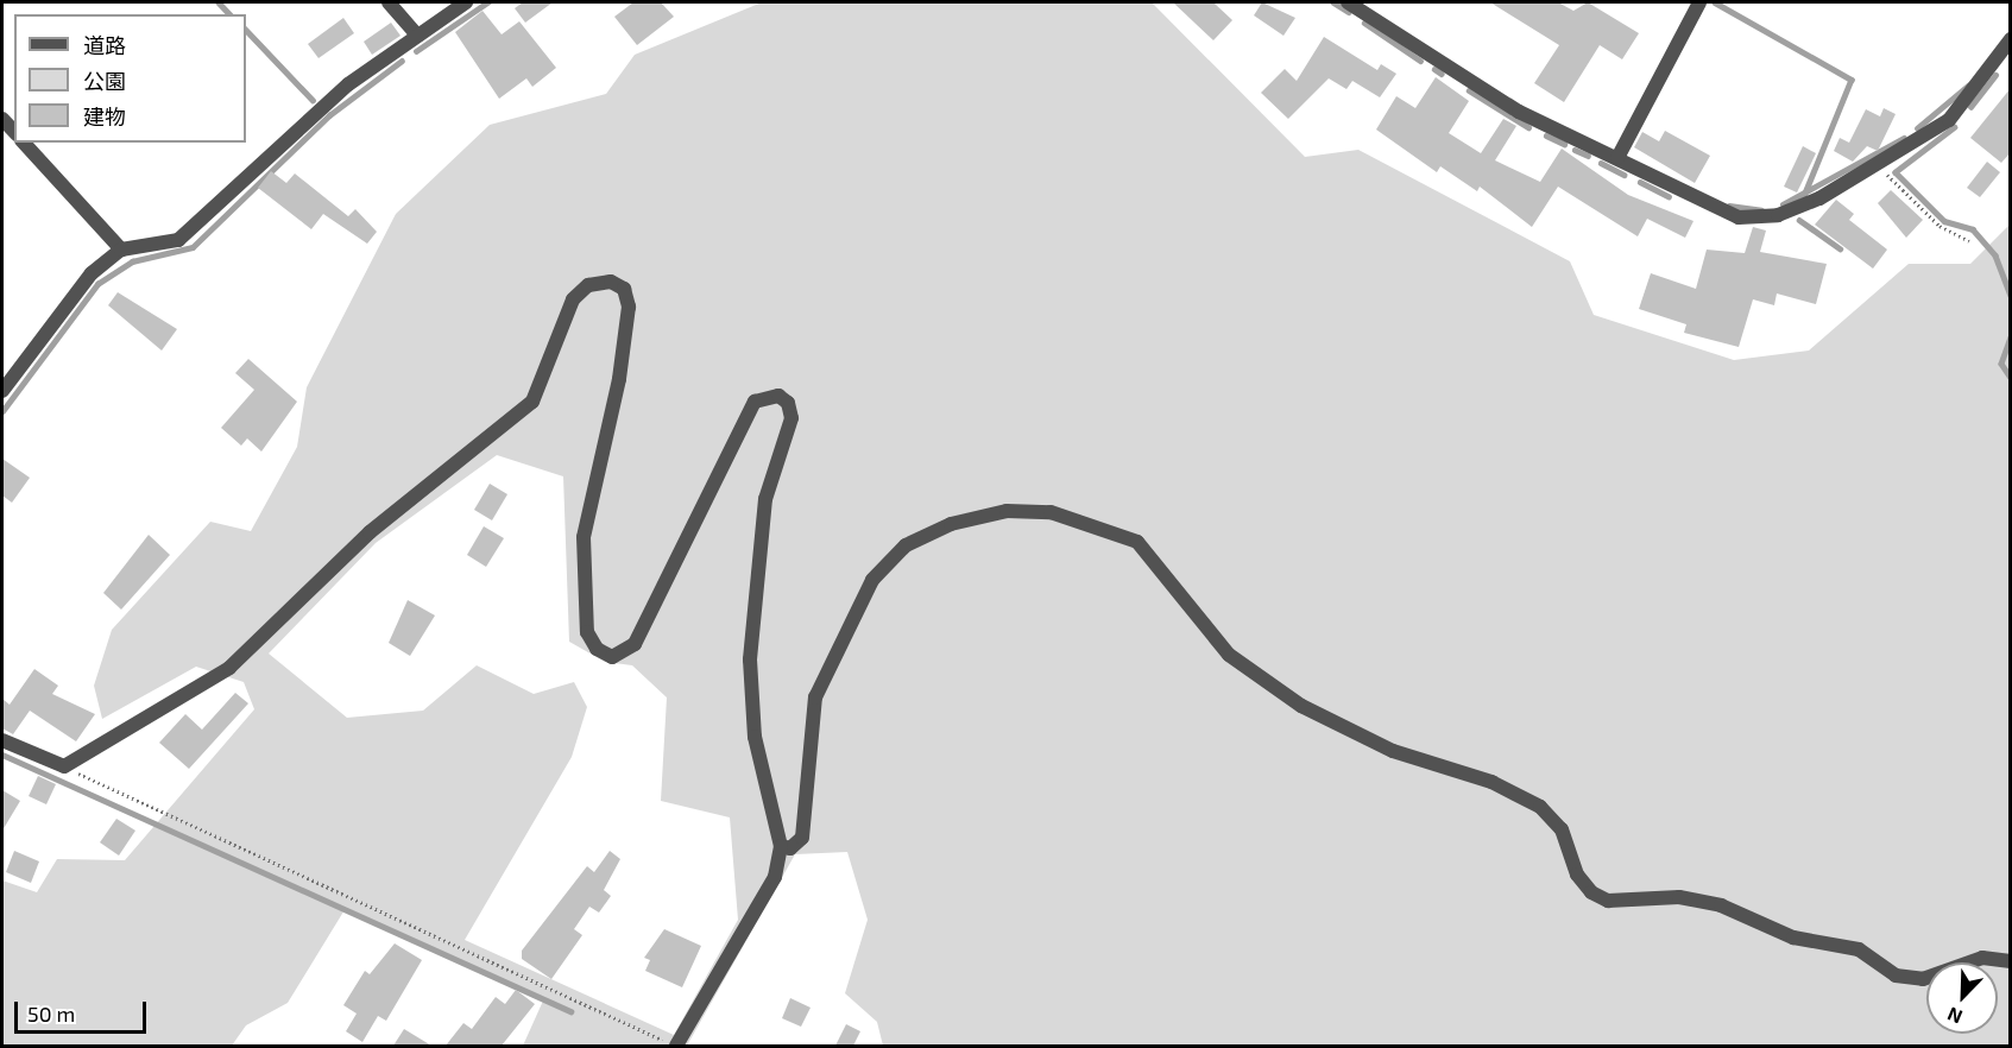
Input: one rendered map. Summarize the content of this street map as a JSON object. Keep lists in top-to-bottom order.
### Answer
{
  "legend": ["道路", "公園", "建物"],
  "scale_bar": "50 m",
  "north": "bottom left"
}
